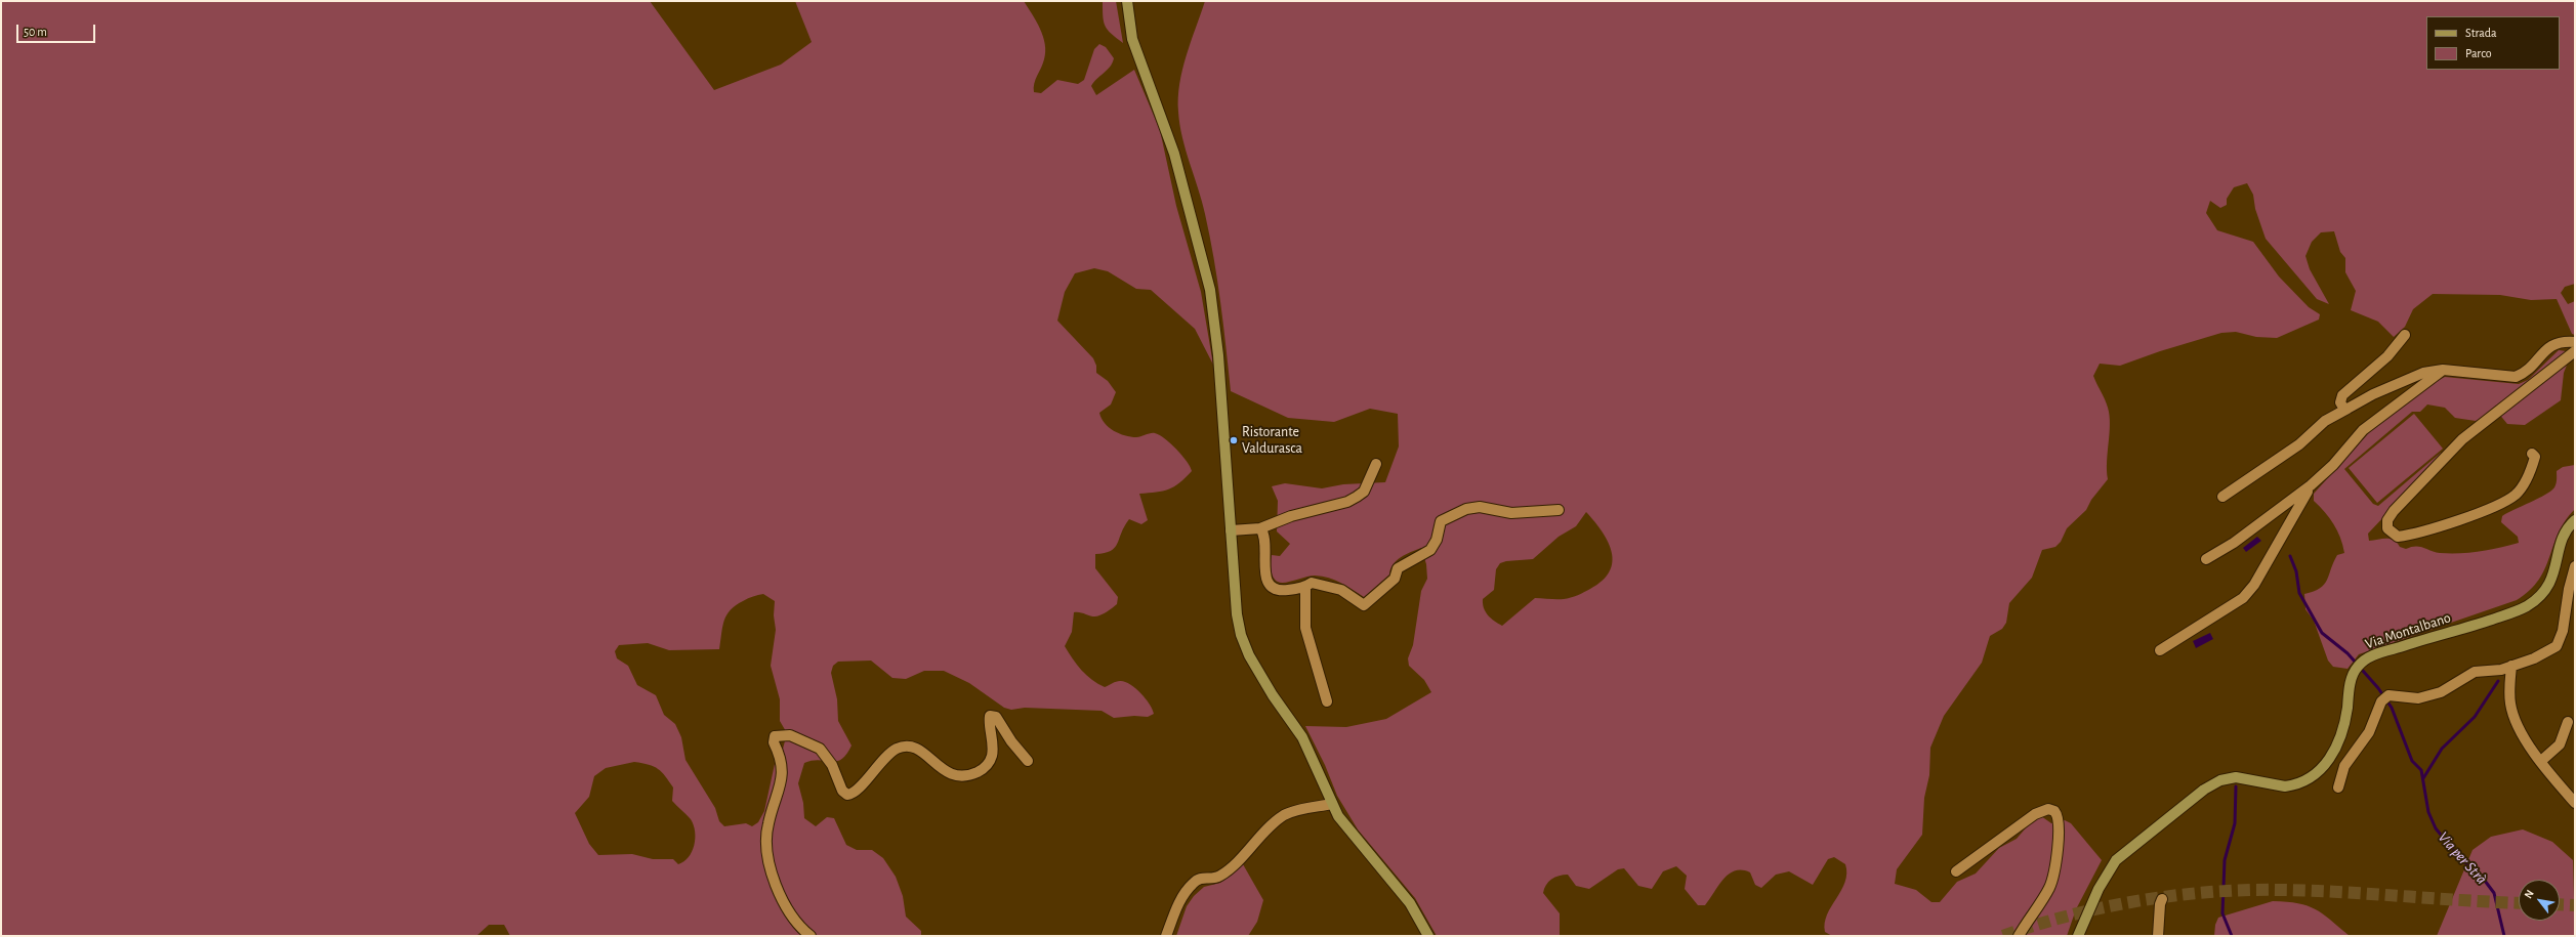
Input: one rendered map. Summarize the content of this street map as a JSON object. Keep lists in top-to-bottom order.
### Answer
{
  "streets": {
    "main road": ["Via Montalbano"]
  },
  "water": ["Via per Strà"],
  "places": ["Ristorante Valdurasca"],
  "legend": ["Strada", "Parco"],
  "scale_bar": "50 m",
  "north": "top left"
}
